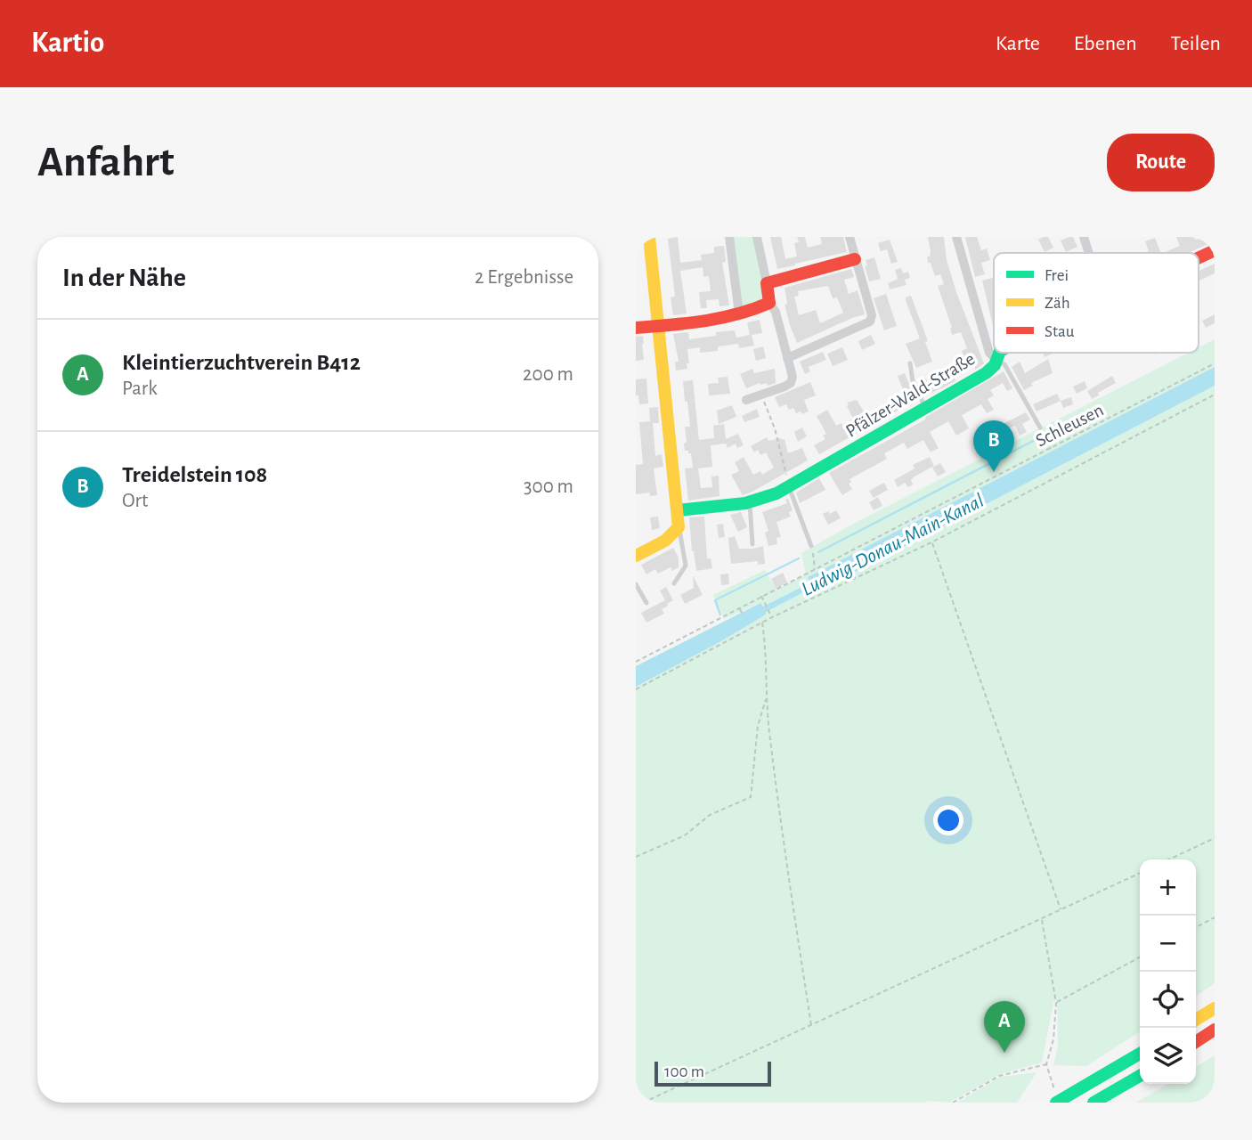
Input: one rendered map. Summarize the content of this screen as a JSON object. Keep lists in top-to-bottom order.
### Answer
{
  "streets": {
    "main road": ["Pfälzer-Wald-Straße"],
    "path": ["Schleusen"]
  },
  "water": ["Ludwig-Donau-Main-Kanal"],
  "legend": ["Frei", "Zäh", "Stau"],
  "scale_bar": "100 m",
  "page": {
    "header": "Kartio",
    "nav": ["Karte", "Ebenen", "Teilen"],
    "buttons": "Route",
    "title": "Anfahrt",
    "heading": ["In der Nähe", "2 Ergebnisse"],
    "list": [
      {
        "mark": "A",
        "name": "Kleintierzuchtverein B412",
        "note": "Park",
        "value": "200 m"
      },
      {
        "mark": "B",
        "name": "Treidelstein 108",
        "note": "Ort",
        "value": "300 m"
      }
    ],
    "pins": ["B", "A"],
    "map_buttons": ["+", "−"],
    "scale": "100 m"
  }
}
